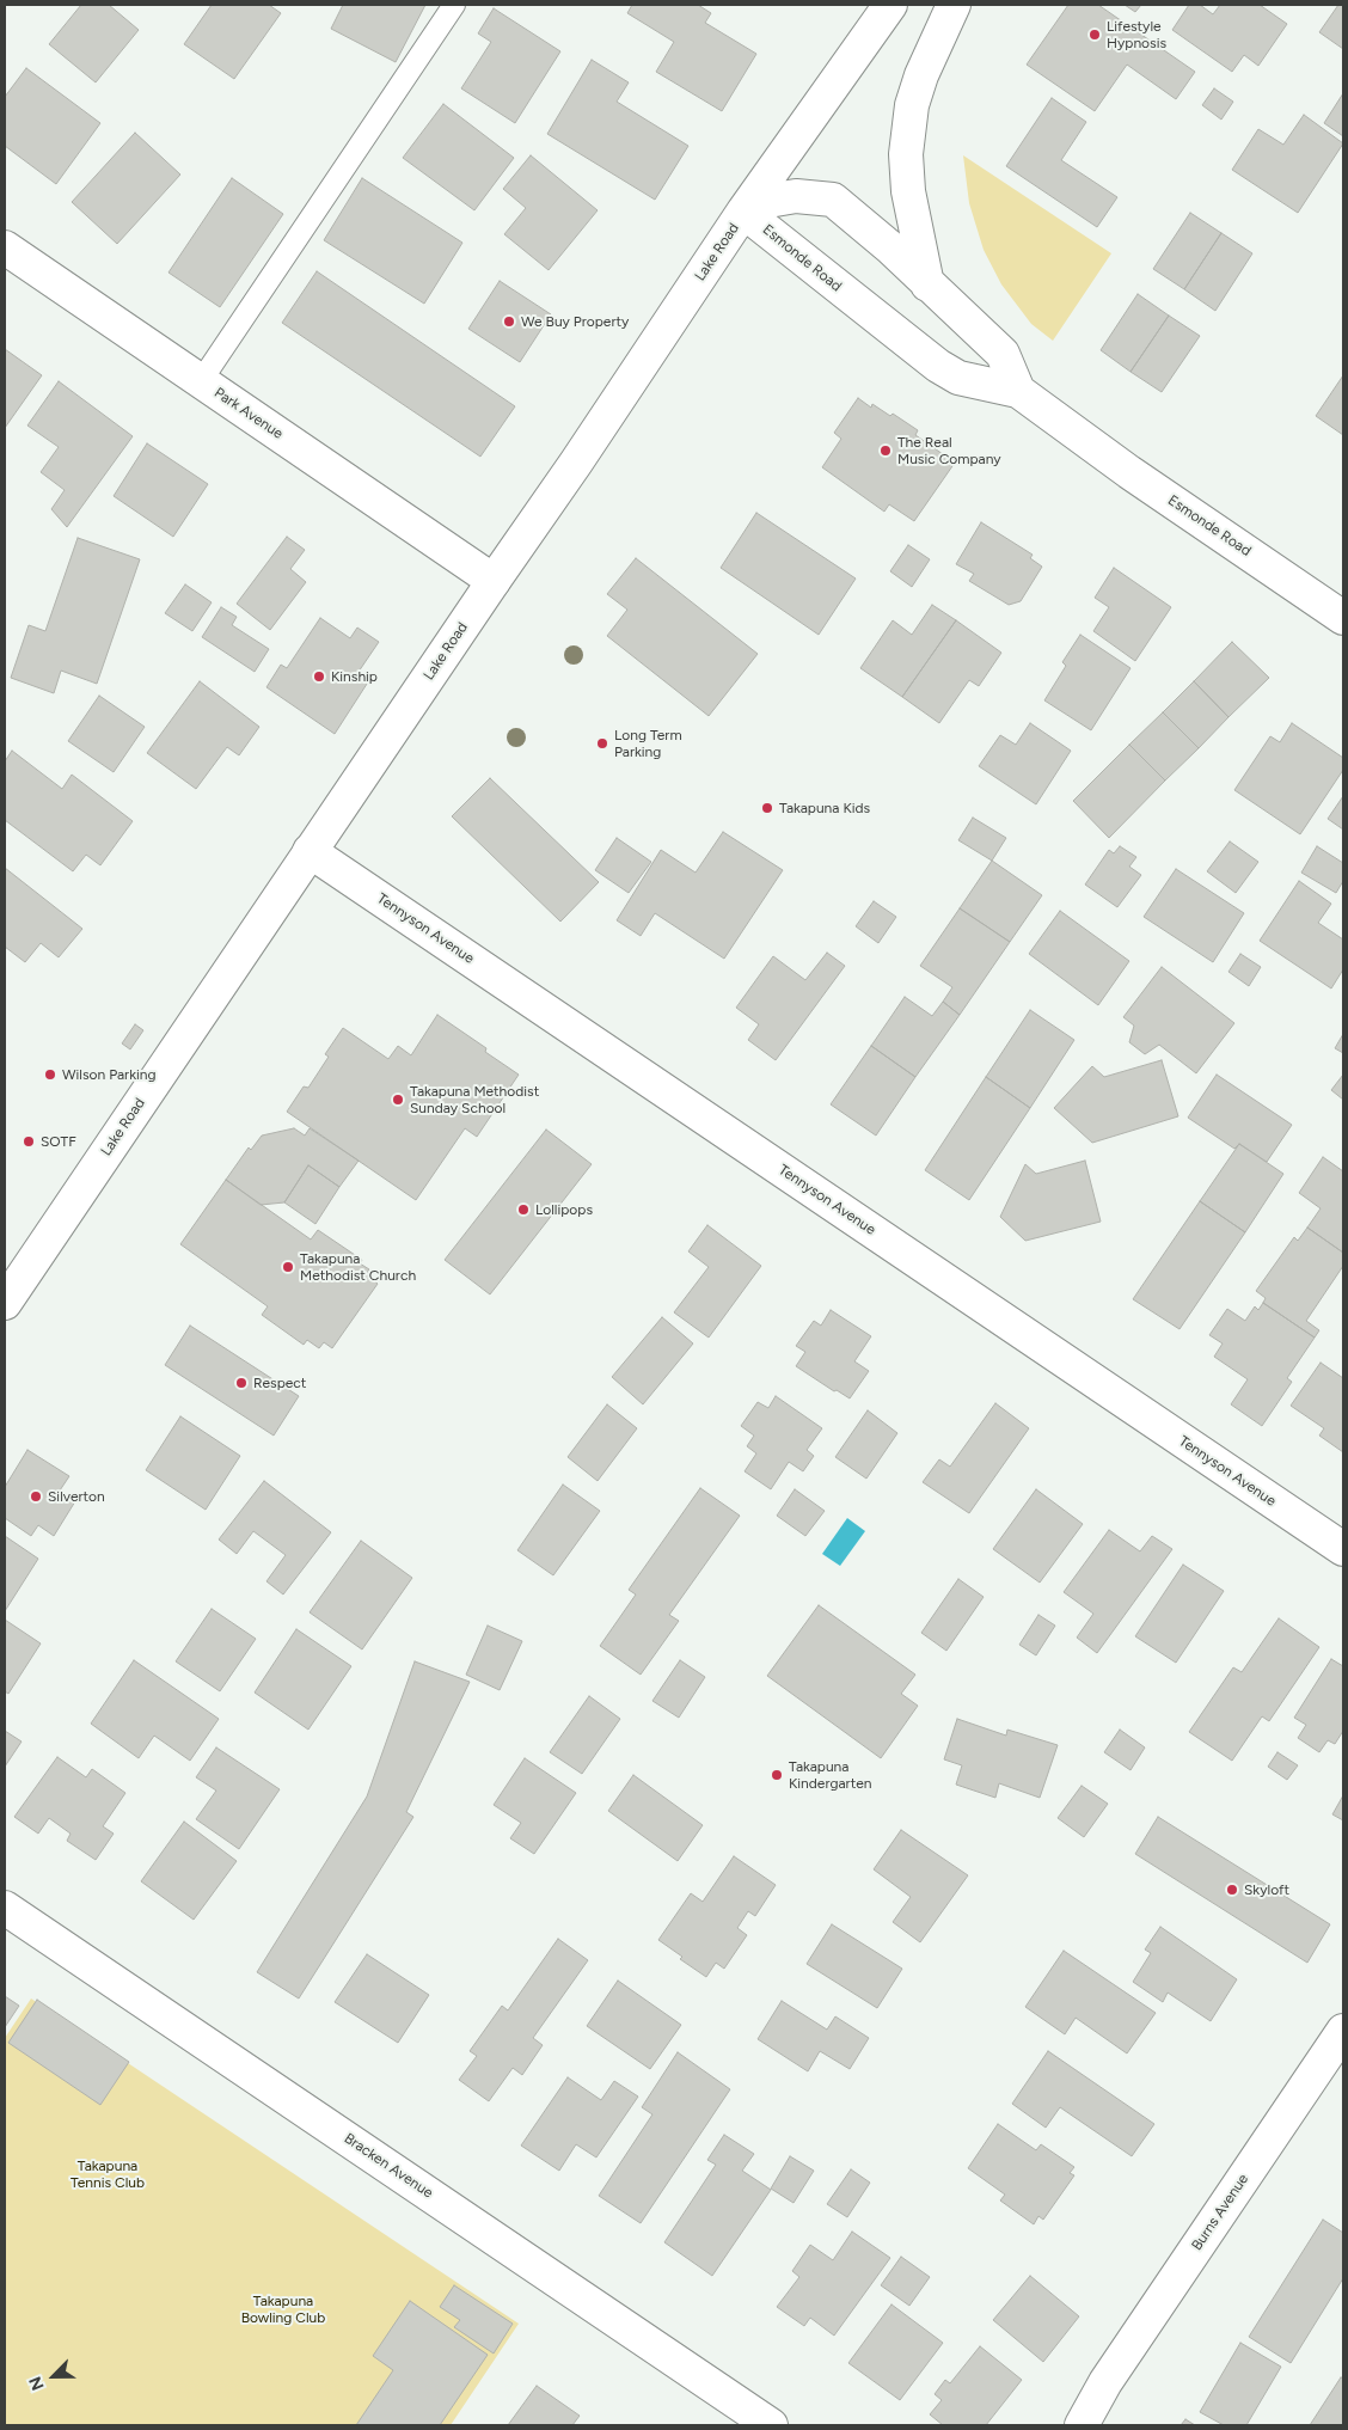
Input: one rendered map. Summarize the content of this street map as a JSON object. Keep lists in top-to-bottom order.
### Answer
{
  "streets": {
    "main road": [
      "Lake Road",
      "Esmonde Road",
      "Park Avenue",
      "Tennyson Avenue",
      "Bracken Avenue",
      "Burns Avenue"
    ]
  },
  "crossings": [
    ["Lake Road", "Esmonde Road"],
    ["Lake Road", "Park Avenue"],
    ["Lake Road", "Tennyson Avenue"]
  ],
  "parks": ["Takapuna Tennis Club", "Takapuna Bowling Club"],
  "places": [
    "Lifestyle Hypnosis",
    "We Buy Property",
    "The Real Music Company",
    "Kinship",
    "Long Term Parking",
    "Takapuna Kids",
    "Wilson Parking",
    "Takapuna Methodist Sunday School",
    "SOTF",
    "Lollipops",
    "Takapuna Methodist Church",
    "Respect",
    "Silverton",
    "Takapuna Kindergarten",
    "Skyloft"
  ],
  "north": "bottom left"
}
